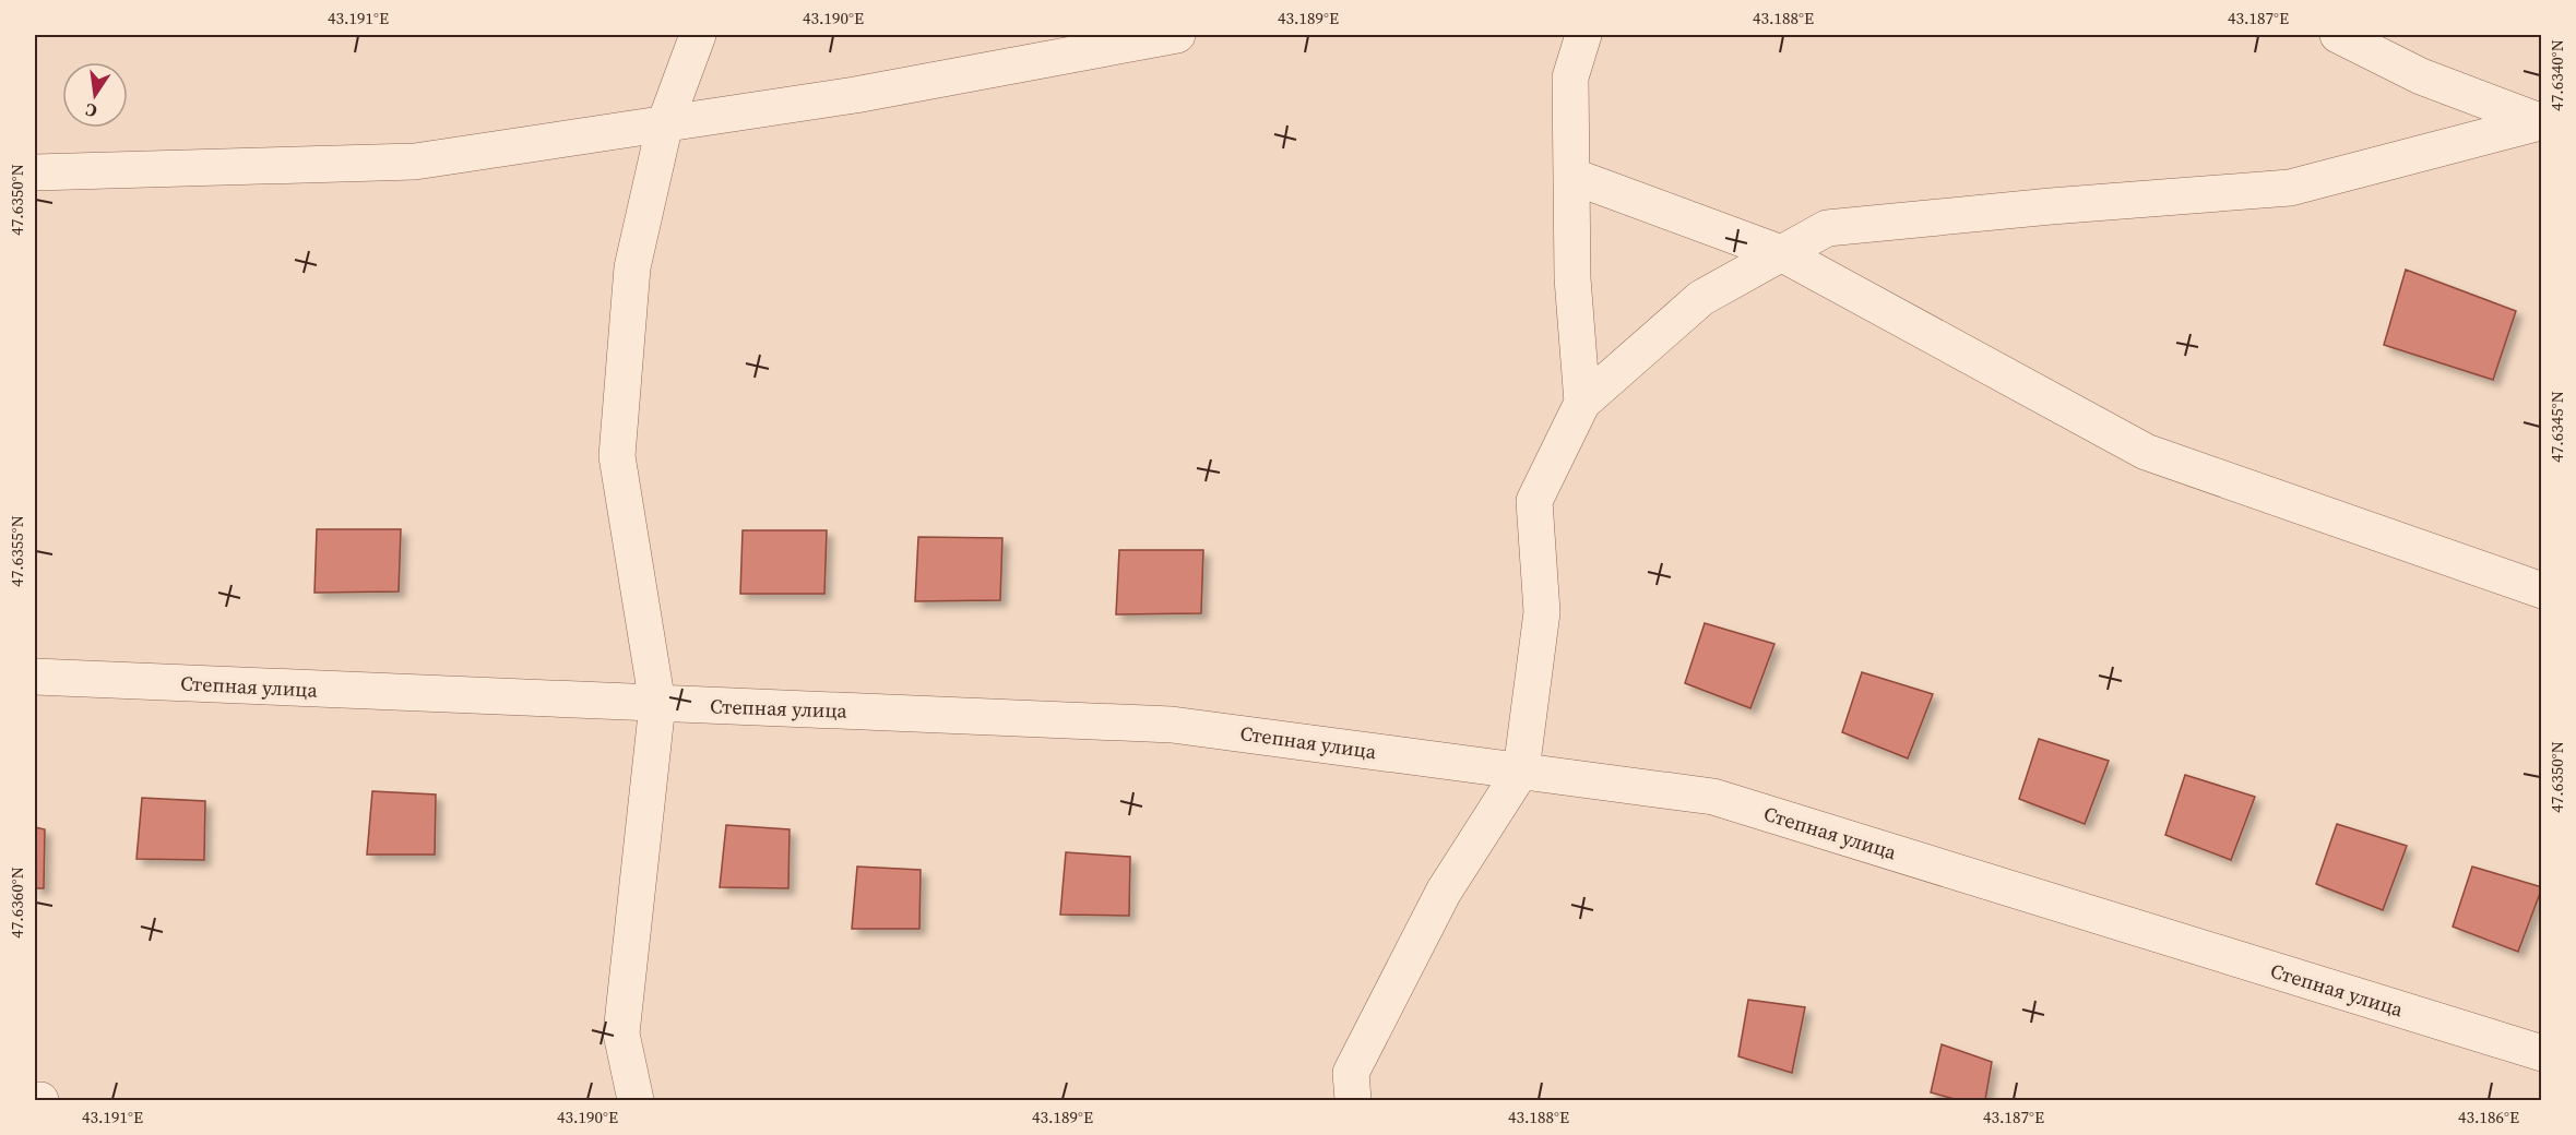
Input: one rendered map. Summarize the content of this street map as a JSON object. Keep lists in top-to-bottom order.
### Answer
{
  "streets": {
    "street": ["Степная улица"]
  },
  "north": "bottom",
  "coordinates": [
    "43.191°E",
    "43.190°E",
    "43.189°E",
    "43.188°E",
    "43.187°E",
    "47.6340°N",
    "47.6350°N",
    "47.6345°N",
    "47.6355°N",
    "47.6360°N",
    "43.186°E"
  ]
}
